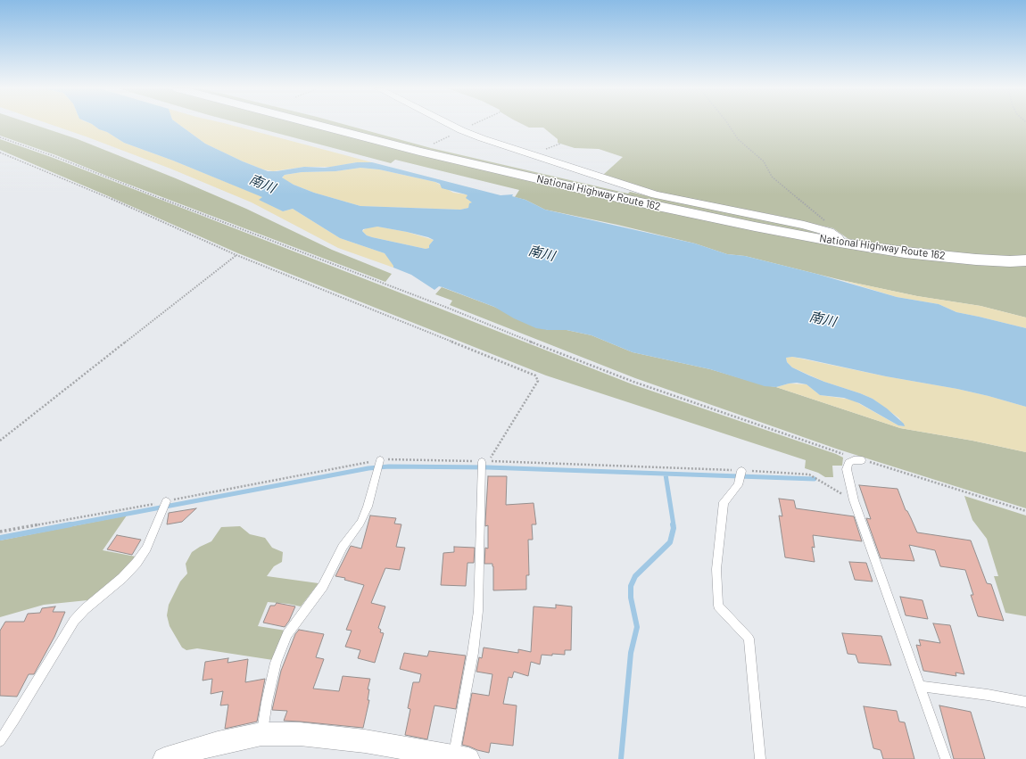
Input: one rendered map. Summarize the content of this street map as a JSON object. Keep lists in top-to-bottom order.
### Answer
{
  "streets": {
    "highway": ["National Highway Route 162"]
  },
  "water": ["南川"]
}
